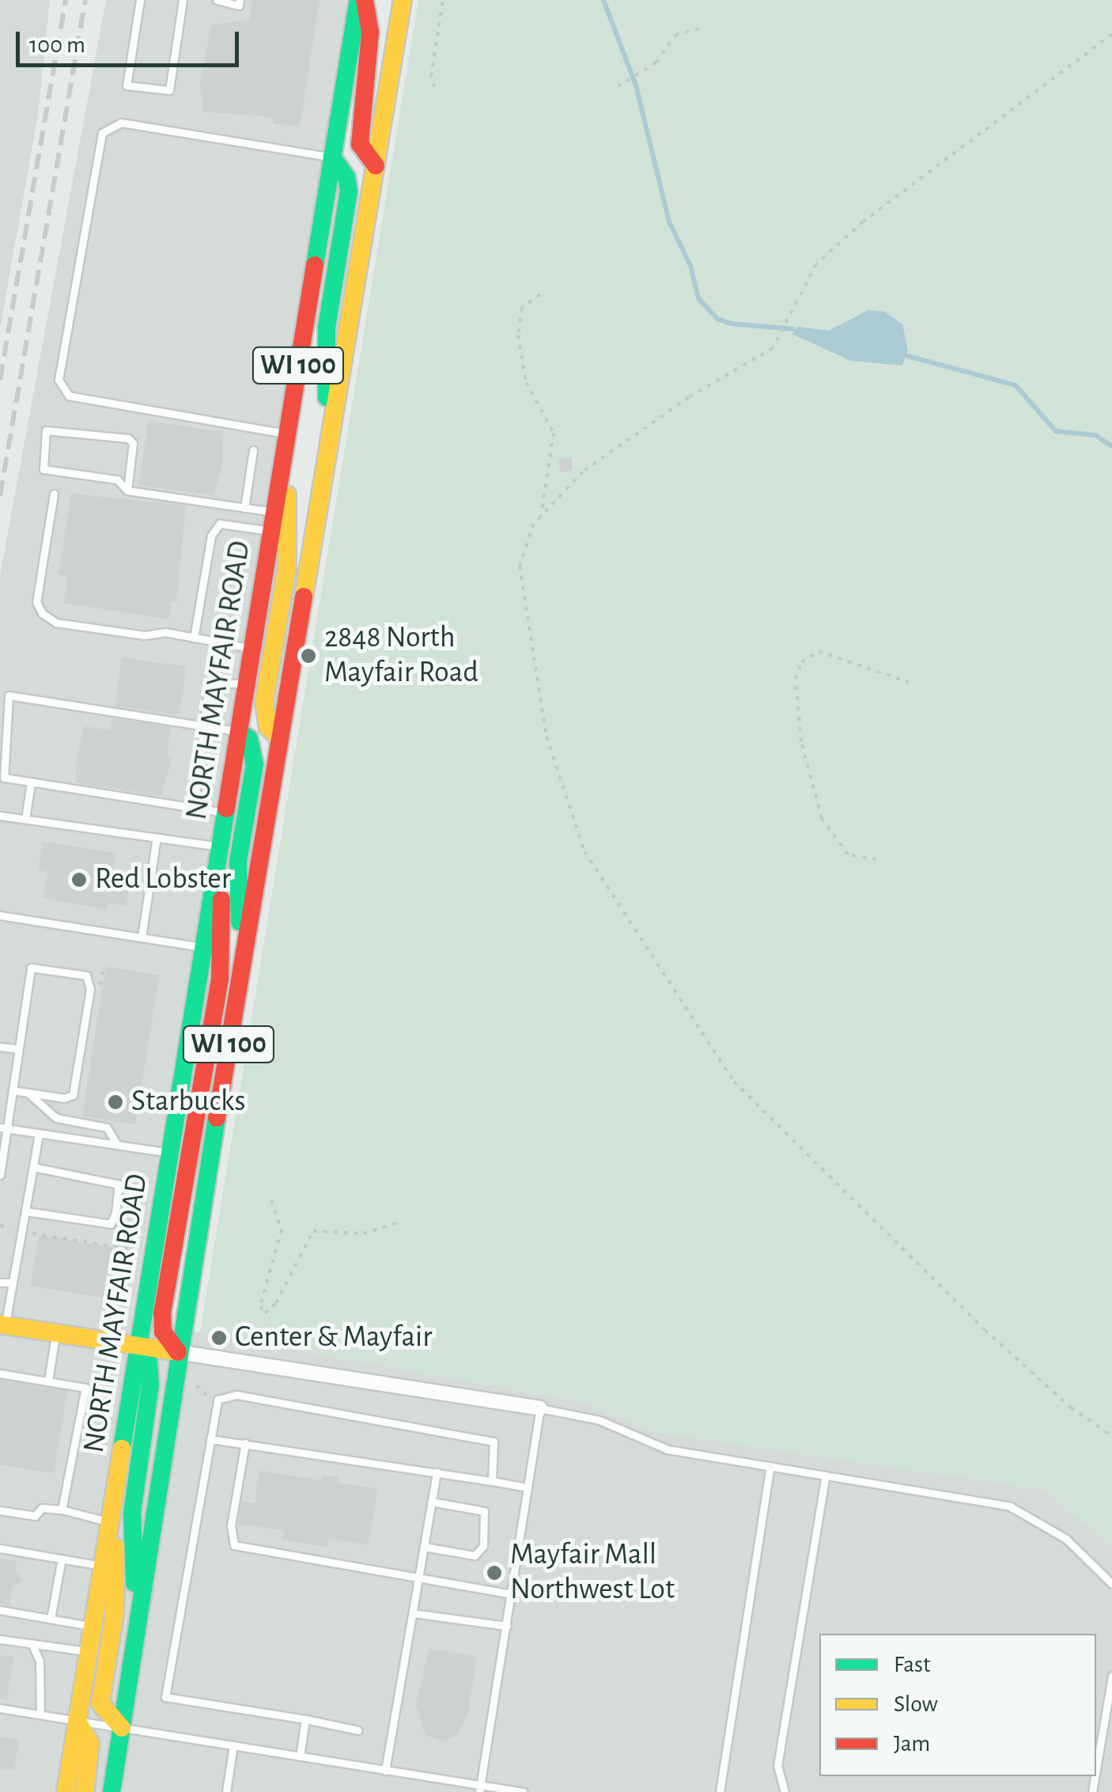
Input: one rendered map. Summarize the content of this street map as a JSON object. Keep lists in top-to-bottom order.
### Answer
{
  "streets": {
    "main road": ["WI 100", "NORTH MAYFAIR ROAD"]
  },
  "places": [
    "2848 North Mayfair Road",
    "Red Lobster",
    "Starbucks",
    "Center & Mayfair",
    "Mayfair Mall Northwest Lot"
  ],
  "legend": ["Fast", "Slow", "Jam"],
  "scale_bar": "100 m"
}
